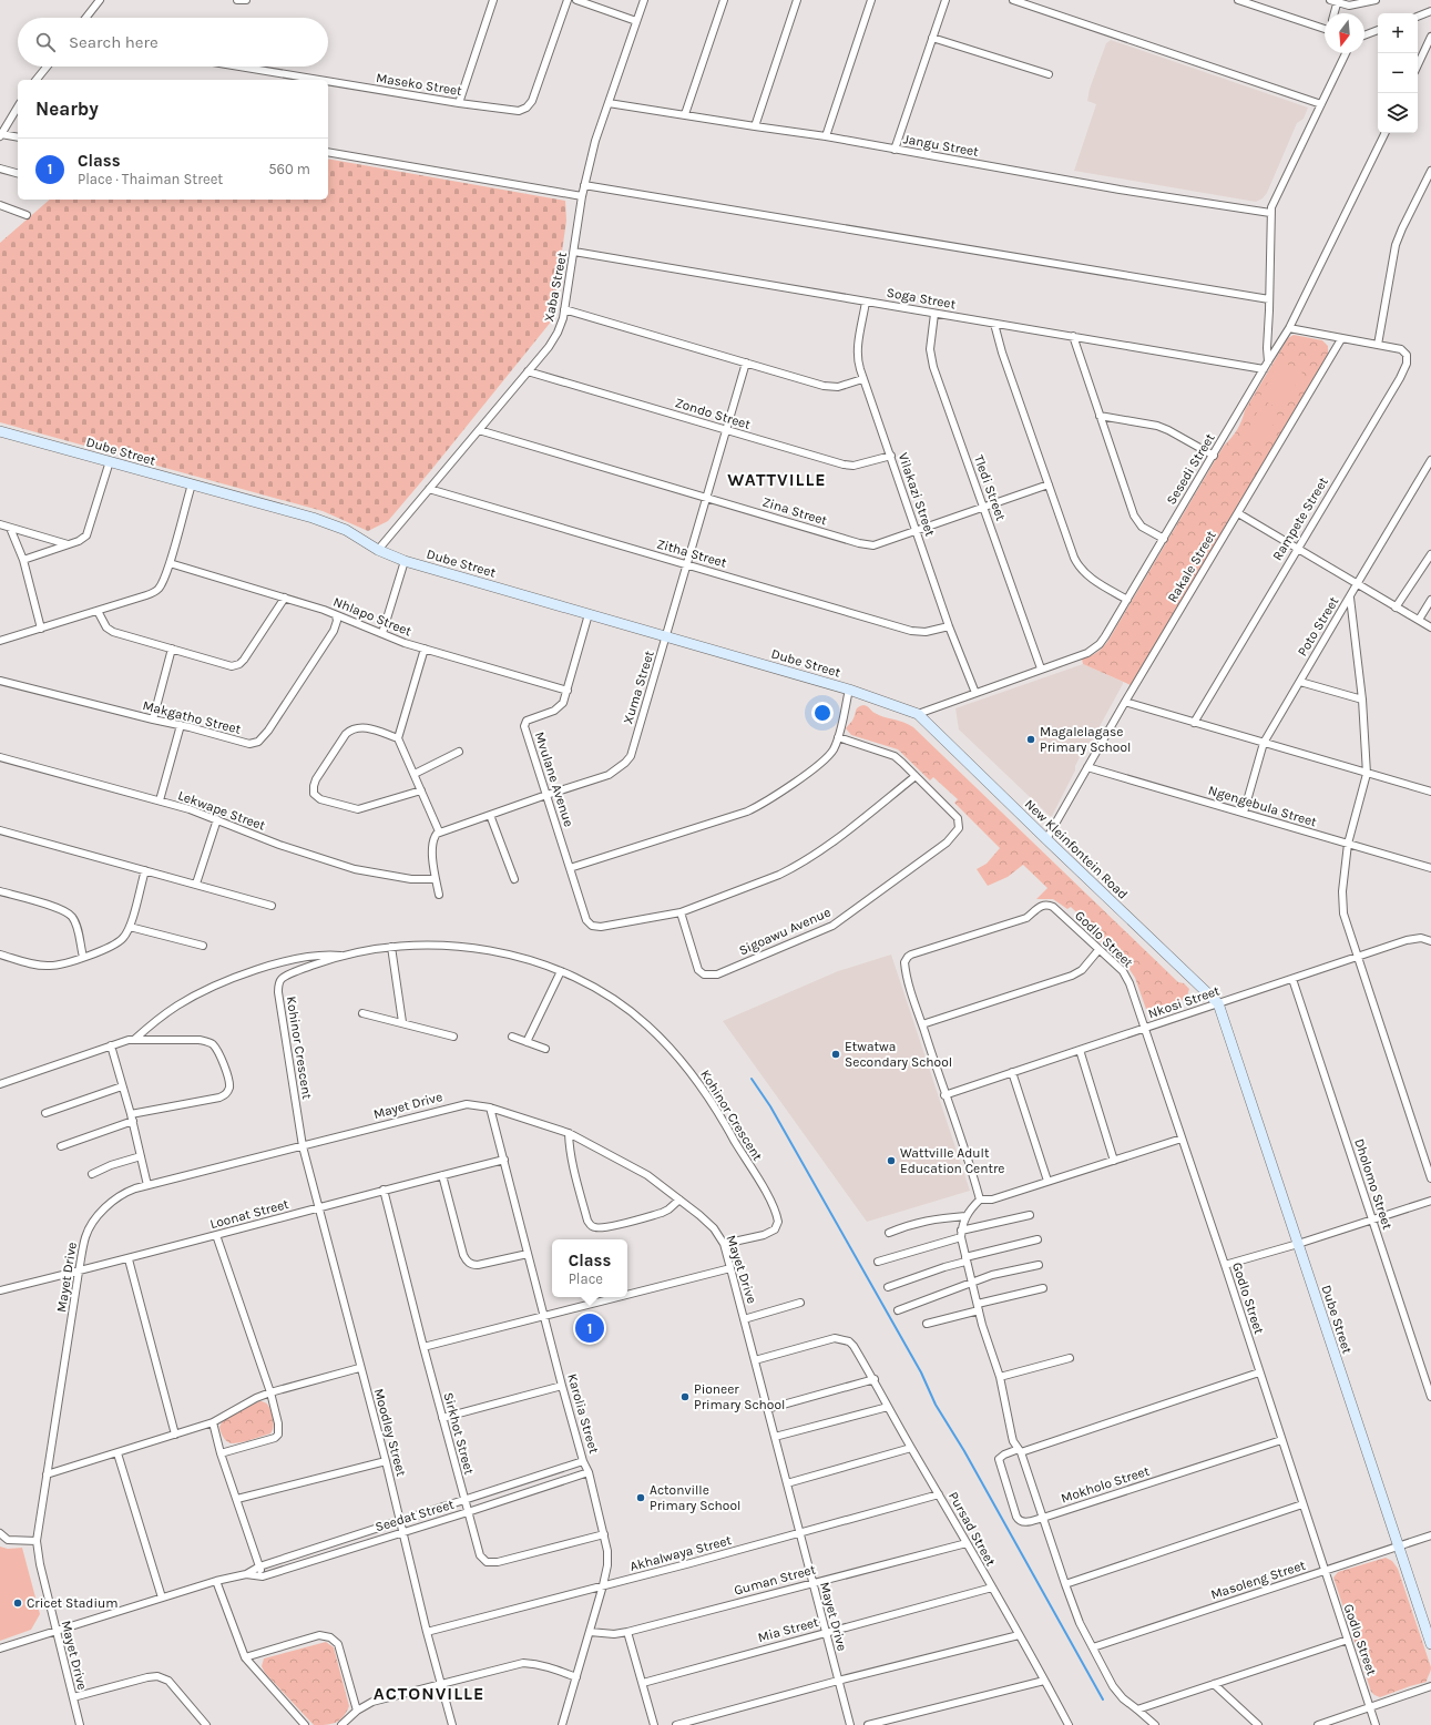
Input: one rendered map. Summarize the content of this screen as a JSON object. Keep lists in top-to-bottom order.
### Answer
{
  "streets": {
    "street": [
      "Maseko Street",
      "Jangu Street",
      "Xaba Street",
      "Soga Street",
      "Zondo Street",
      "Dube Street",
      "Sesedi Street",
      "Tledi Street",
      "Vilakazi Street",
      "Zina Street",
      "Rampete Street",
      "Zitha Street",
      "Rakale Street",
      "Nhlapo Street",
      "Poto Street",
      "Xuma Street",
      "Makgatho Street",
      "Mvulane Avenue",
      "Ngengebula Street",
      "Lekwape Street",
      "New Kleinfontein Road",
      "Sigoawu Avenue",
      "Godlo Street",
      "Nkosi Street",
      "Kohinor Crescent",
      "Mayet Drive",
      "Dholomo Street",
      "Loonat Street",
      "Karolia Street",
      "Moodley Street",
      "Sirkhot Street",
      "Mokholo Street",
      "Seedat Street",
      "Pursad Street",
      "Akhalwaya Street",
      "Guman Street",
      "Masoleng Street",
      "Mia Street"
    ]
  },
  "crossings": [
    ["Jangu Street", "Xaba Street"],
    ["Xaba Street", "Soga Street"],
    ["Xaba Street", "Zondo Street"],
    ["Xaba Street", "Dube Street"],
    ["Xaba Street", "Zina Street"],
    ["Xaba Street", "Zitha Street"],
    ["Soga Street", "Sesedi Street"],
    ["Soga Street", "Tledi Street"],
    ["Soga Street", "Vilakazi Street"],
    ["Zondo Street", "Vilakazi Street"],
    ["Zondo Street", "Xuma Street"],
    ["Dube Street", "Sesedi Street"],
    ["Dube Street", "Xuma Street"],
    ["Dube Street", "Mvulane Avenue"],
    ["Dube Street", "New Kleinfontein Road"],
    ["Dube Street", "Nkosi Street"],
    ["Dube Street", "Masoleng Street"],
    ["Sesedi Street", "Tledi Street"],
    ["Sesedi Street", "Vilakazi Street"],
    ["Sesedi Street", "New Kleinfontein Road"],
    ["Tledi Street", "Zina Street"],
    ["Vilakazi Street", "Zina Street"],
    ["Vilakazi Street", "Zitha Street"],
    ["Zina Street", "Xuma Street"],
    ["Zitha Street", "Xuma Street"],
    ["Rakale Street", "Ngengebula Street"],
    ["Rakale Street", "New Kleinfontein Road"],
    ["Nhlapo Street", "Makgatho Street"],
    ["Nhlapo Street", "Mvulane Avenue"],
    ["Poto Street", "Ngengebula Street"],
    ["Xuma Street", "Mvulane Avenue"],
    ["Mvulane Avenue", "Sigoawu Avenue"],
    ["New Kleinfontein Road", "Nkosi Street"],
    ["Godlo Street", "Nkosi Street"],
    ["Godlo Street", "Mokholo Street"],
    ["Godlo Street", "Masoleng Street"],
    ["Nkosi Street", "Dholomo Street"],
    ["Kohinor Crescent", "Mayet Drive"],
    ["Kohinor Crescent", "Moodley Street"],
    ["Mayet Drive", "Loonat Street"],
    ["Mayet Drive", "Karolia Street"],
    ["Mayet Drive", "Moodley Street"],
    ["Mayet Drive", "Seedat Street"],
    ["Mayet Drive", "Pursad Street"],
    ["Mayet Drive", "Akhalwaya Street"],
    ["Mayet Drive", "Guman Street"],
    ["Mayet Drive", "Mia Street"],
    ["Loonat Street", "Karolia Street"],
    ["Loonat Street", "Moodley Street"],
    ["Loonat Street", "Sirkhot Street"],
    ["Karolia Street", "Sirkhot Street"],
    ["Karolia Street", "Seedat Street"],
    ["Karolia Street", "Akhalwaya Street"],
    ["Karolia Street", "Guman Street"],
    ["Moodley Street", "Seedat Street"],
    ["Moodley Street", "Akhalwaya Street"],
    ["Sirkhot Street", "Seedat Street"],
    ["Pursad Street", "Akhalwaya Street"],
    ["Pursad Street", "Guman Street"],
    ["Pursad Street", "Mia Street"]
  ],
  "districts": ["WATTVILLE", "ACTONVILLE"],
  "places": [
    "Magalelagase Primary School",
    "Etwatwa Secondary School",
    "Wattville Adult Education Centre",
    "Pioneer Primary School",
    "Actonville Primary School",
    "Cricet Stadium"
  ],
  "north": "bottom",
  "page": {
    "map_buttons": ["+", "−"],
    "search": "Search here",
    "heading": "Nearby",
    "list": [
      {
        "mark": "1",
        "name": "Class",
        "note": "Place · Thaiman Street",
        "value": "560 m"
      }
    ],
    "popup": ["Class", "Place"],
    "pins": "1"
  }
}
